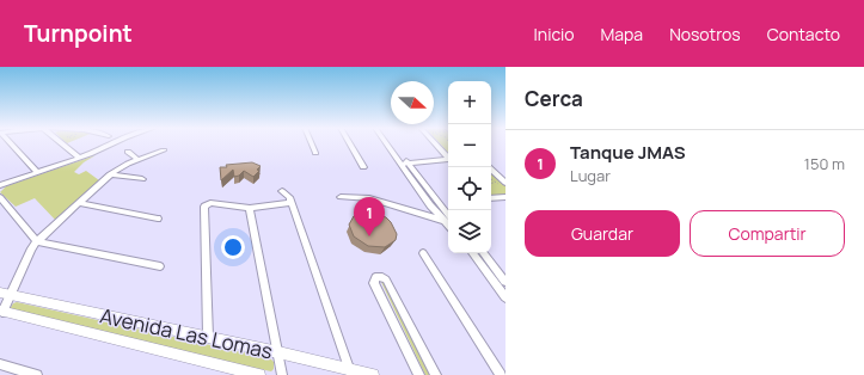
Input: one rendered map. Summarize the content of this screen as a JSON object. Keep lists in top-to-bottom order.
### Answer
{
  "streets": {
    "main road": ["Avenida Las Lomas"]
  },
  "north": "right",
  "page": {
    "header": "Turnpoint",
    "nav": [
      "Inicio",
      "Mapa",
      "Nosotros",
      "Contacto"
    ],
    "heading": "Cerca",
    "map_buttons": ["+", "−"],
    "list": [
      {
        "mark": "1",
        "name": "Tanque JMAS",
        "note": "Lugar",
        "value": "150 m"
      }
    ],
    "buttons": ["Guardar", "Compartir"],
    "pins": "1"
  }
}
